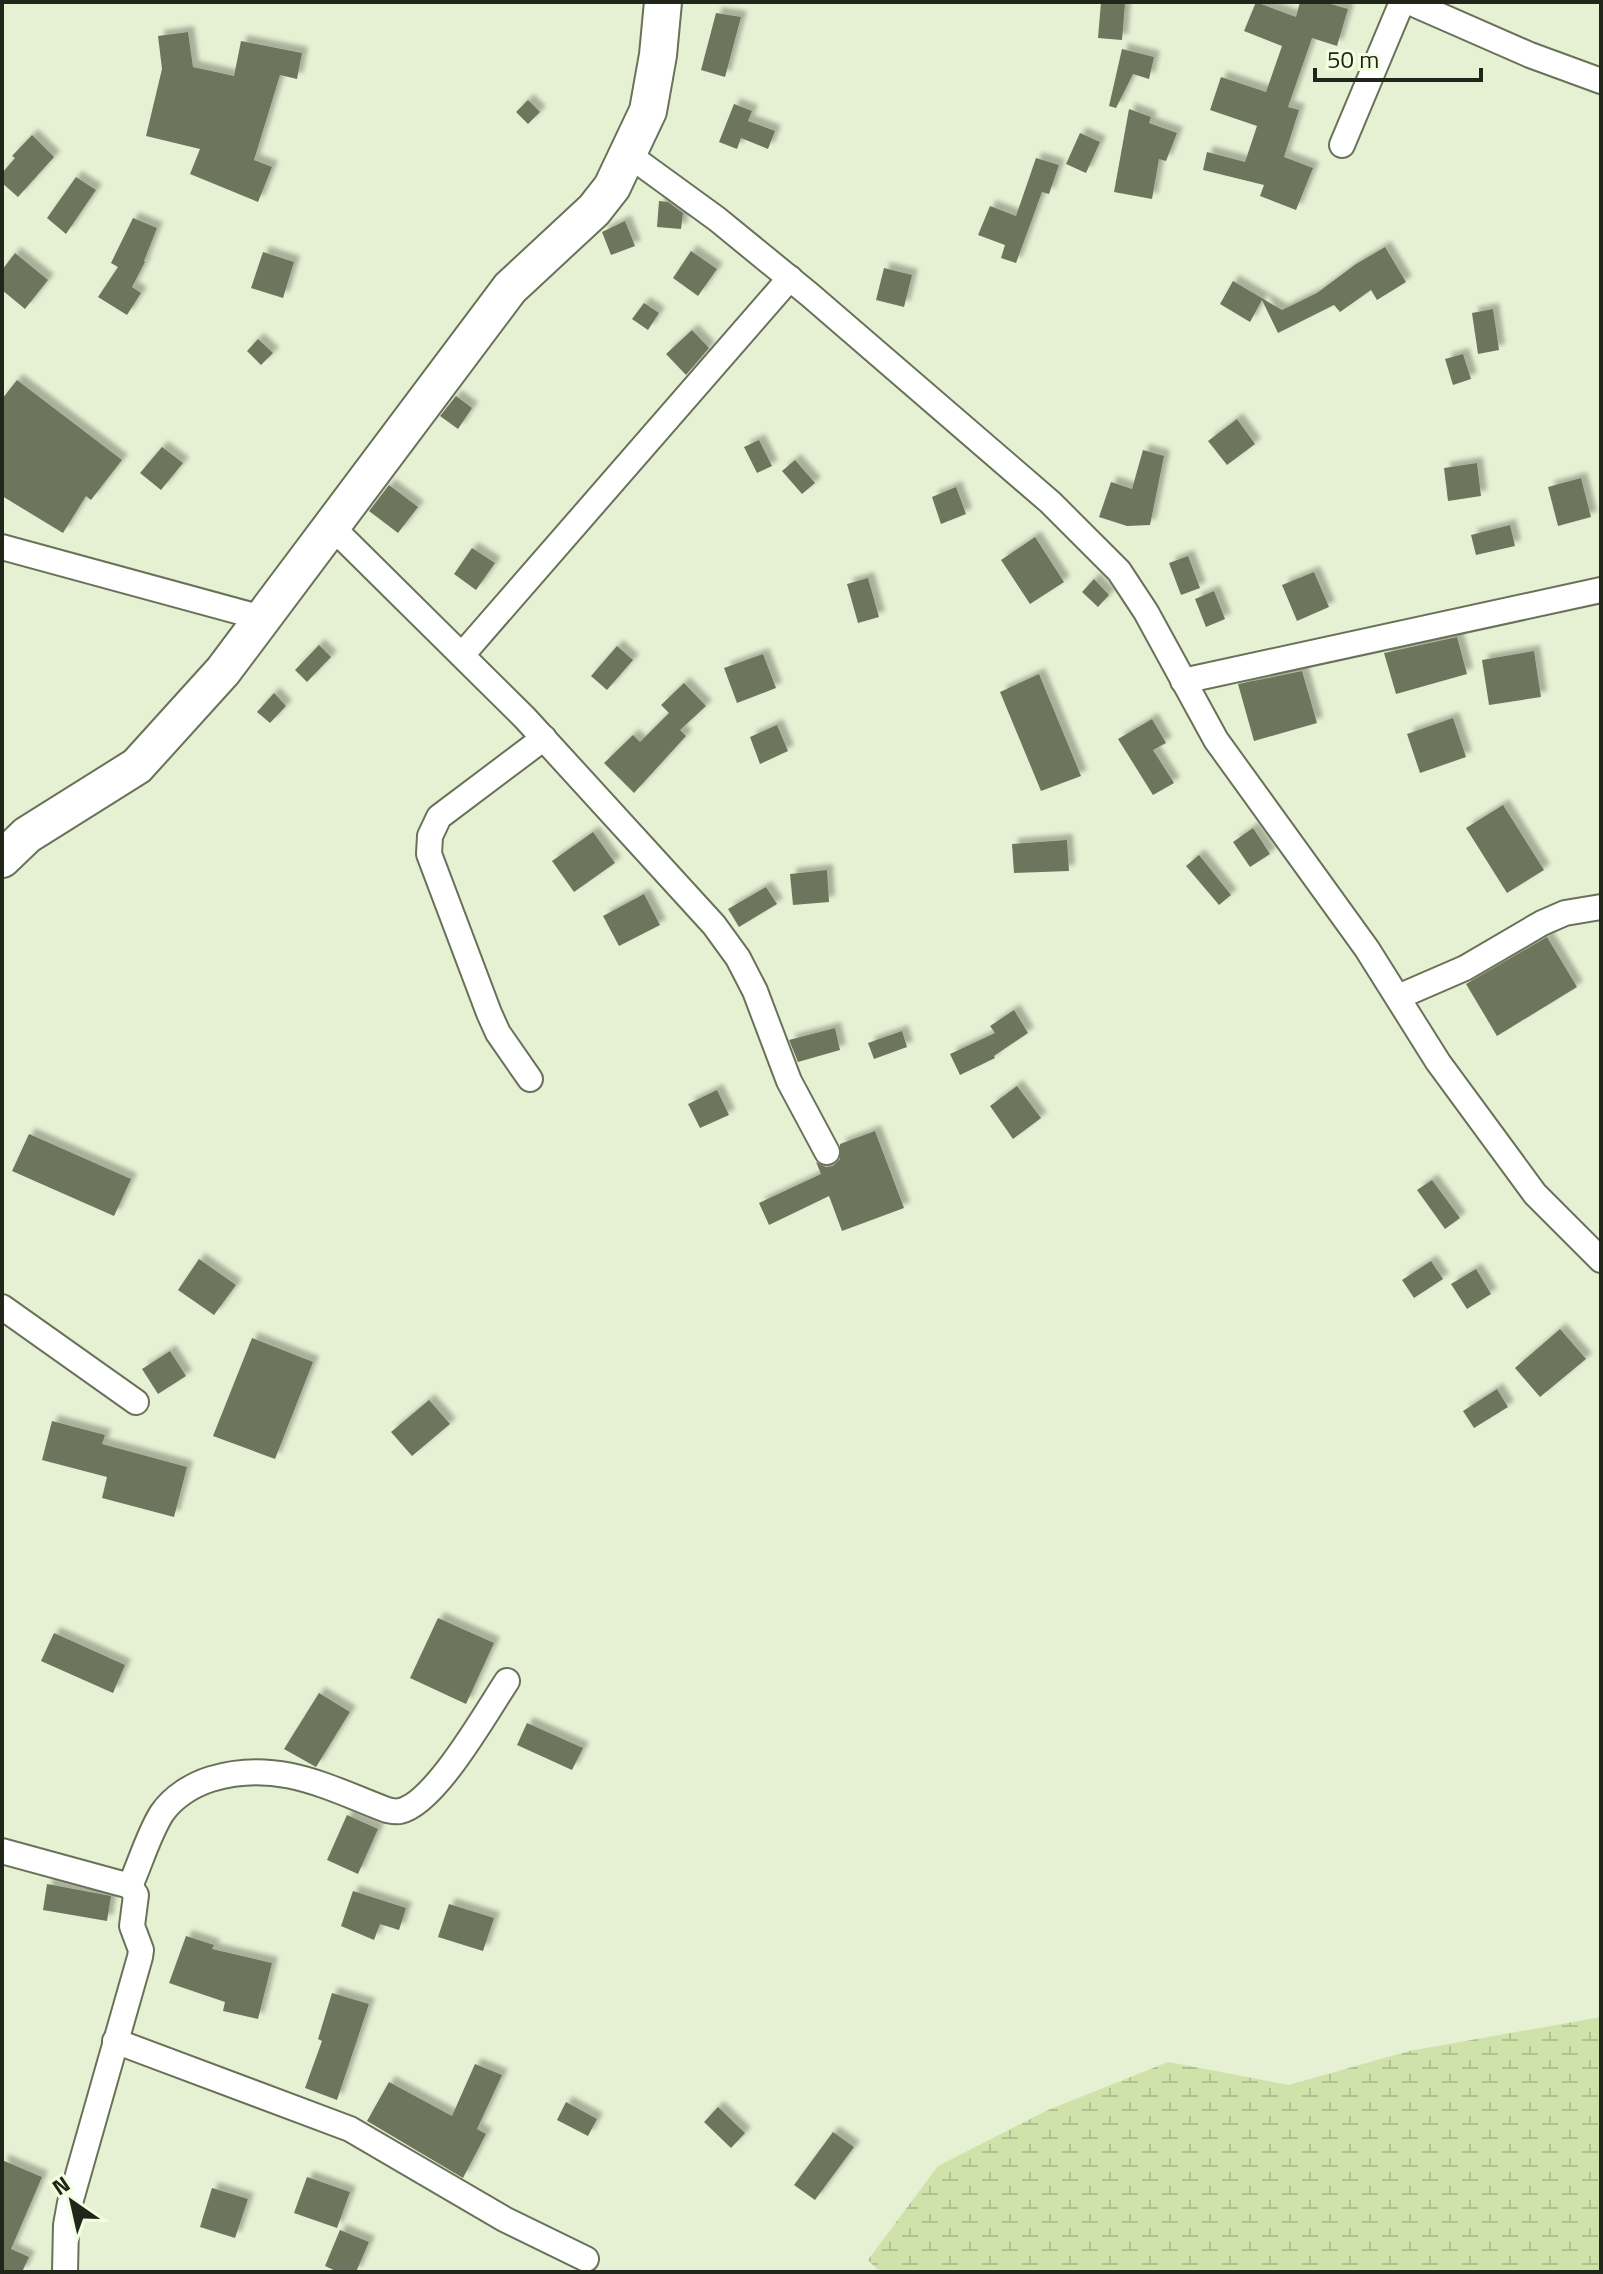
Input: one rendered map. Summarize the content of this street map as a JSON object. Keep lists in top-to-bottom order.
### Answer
{
  "scale_bar": "50 m",
  "north": "top left"
}
